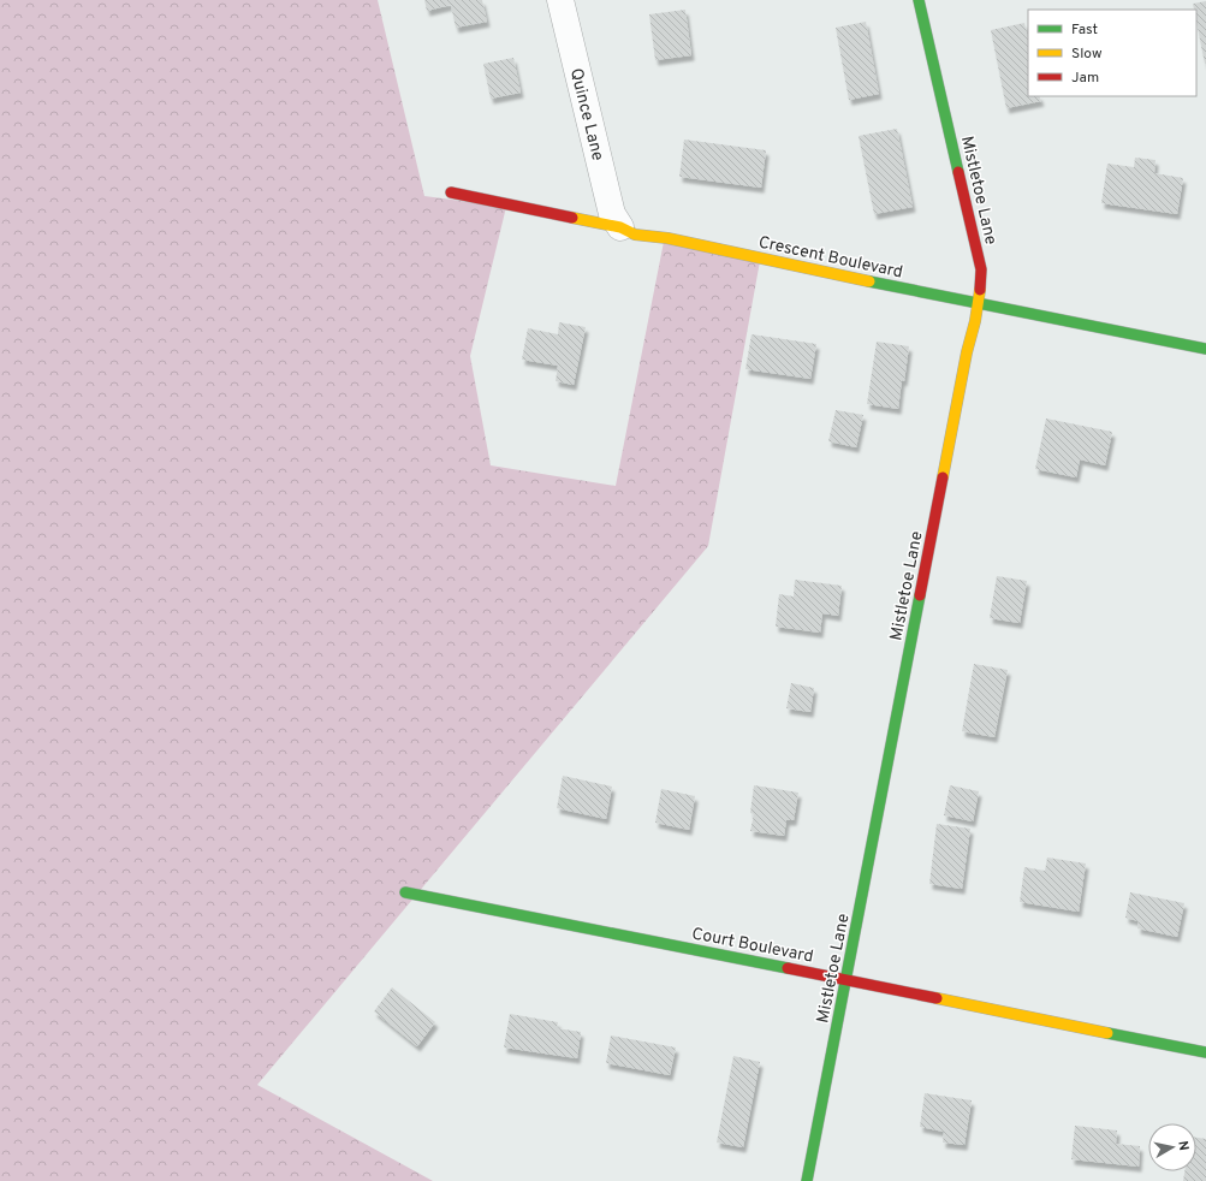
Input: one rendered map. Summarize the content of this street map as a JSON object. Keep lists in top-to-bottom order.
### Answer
{
  "streets": {
    "street": [
      "Quince Lane",
      "Mistletoe Lane",
      "Crescent Boulevard",
      "Court Boulevard"
    ]
  },
  "crossings": [
    ["Quince Lane", "Crescent Boulevard"],
    ["Mistletoe Lane", "Crescent Boulevard"],
    ["Mistletoe Lane", "Court Boulevard"]
  ],
  "legend": ["Fast", "Slow", "Jam"],
  "north": "right"
}
